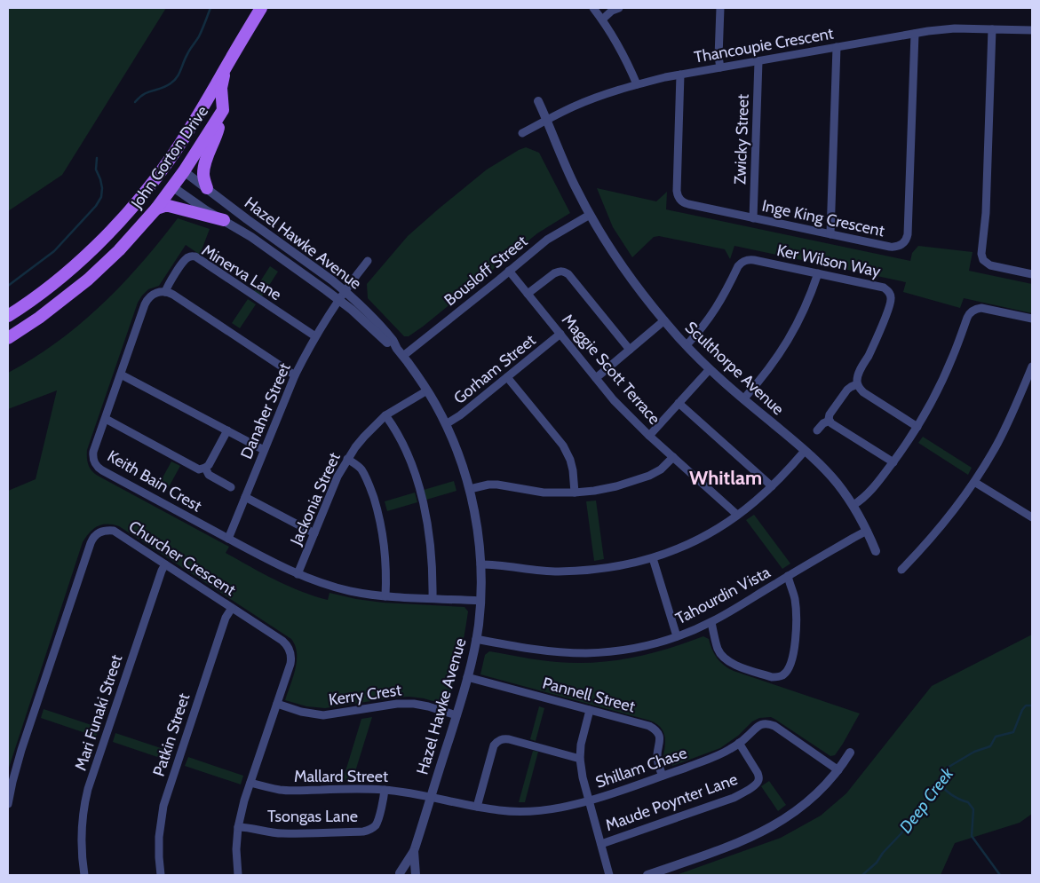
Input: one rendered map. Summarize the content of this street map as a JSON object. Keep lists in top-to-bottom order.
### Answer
{
  "streets": {
    "main road": ["John Gorton Drive"],
    "street": [
      "Thancoupie Crescent",
      "Zwicky Street",
      "Inge King Crescent",
      "Hazel Hawke Avenue",
      "Ker Wilson Way",
      "Bousloff Street",
      "Minerva Lane",
      "Sculthorpe Avenue",
      "Gorham Street",
      "Maggie Scott Terrace",
      "Danaher Street",
      "Keith Bain Crest",
      "Jackonia Street",
      "Churcher Crescent",
      "Tahourdin Vista",
      "Kerry Crest",
      "Pannell Street",
      "Mari Funaki Street",
      "Patkin Street",
      "Shillam Chase",
      "Mallard Street",
      "Maude Poynter Lane",
      "Tsongas Lane"
    ]
  },
  "crossings": [
    ["Thancoupie Crescent", "Zwicky Street"],
    ["Thancoupie Crescent", "Inge King Crescent"],
    ["Thancoupie Crescent", "Sculthorpe Avenue"],
    ["Zwicky Street", "Inge King Crescent"],
    ["John Gorton Drive", "Hazel Hawke Avenue"],
    ["Hazel Hawke Avenue", "Bousloff Street"],
    ["Hazel Hawke Avenue", "Gorham Street"],
    ["Hazel Hawke Avenue", "Danaher Street"],
    ["Hazel Hawke Avenue", "Keith Bain Crest"],
    ["Hazel Hawke Avenue", "Jackonia Street"],
    ["Hazel Hawke Avenue", "Tahourdin Vista"],
    ["Hazel Hawke Avenue", "Kerry Crest"],
    ["Hazel Hawke Avenue", "Pannell Street"],
    ["Hazel Hawke Avenue", "Shillam Chase"],
    ["Hazel Hawke Avenue", "Mallard Street"],
    ["Ker Wilson Way", "Sculthorpe Avenue"],
    ["Bousloff Street", "Sculthorpe Avenue"],
    ["Bousloff Street", "Maggie Scott Terrace"],
    ["Minerva Lane", "Danaher Street"],
    ["Minerva Lane", "Keith Bain Crest"],
    ["Sculthorpe Avenue", "Tahourdin Vista"],
    ["Gorham Street", "Maggie Scott Terrace"],
    ["Danaher Street", "Keith Bain Crest"],
    ["Keith Bain Crest", "Jackonia Street"],
    ["Churcher Crescent", "Kerry Crest"],
    ["Churcher Crescent", "Mari Funaki Street"],
    ["Churcher Crescent", "Patkin Street"],
    ["Churcher Crescent", "Mallard Street"],
    ["Churcher Crescent", "Tsongas Lane"],
    ["Pannell Street", "Shillam Chase"],
    ["Shillam Chase", "Mallard Street"],
    ["Shillam Chase", "Maude Poynter Lane"],
    ["Mallard Street", "Tsongas Lane"]
  ],
  "districts": ["Whitlam"],
  "water": ["Deep Creek"]
}
